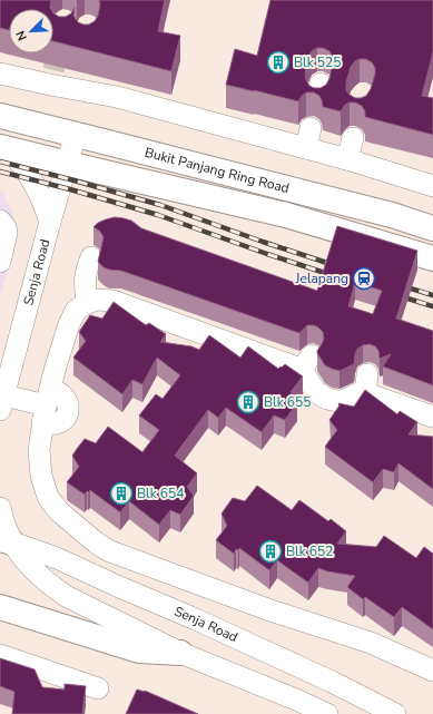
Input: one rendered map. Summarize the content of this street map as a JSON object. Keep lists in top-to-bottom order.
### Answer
{
  "streets": {
    "main road": ["Bukit Panjang Ring Road"],
    "street": ["Senja Road"]
  },
  "crossings": [
    ["Bukit Panjang Ring Road", "Senja Road"]
  ],
  "places": {
    "building": [
      "Blk 525",
      "Blk 655",
      "Blk 654",
      "Blk 652"
    ],
    "station": ["Jelapang"]
  },
  "north": "bottom left"
}
